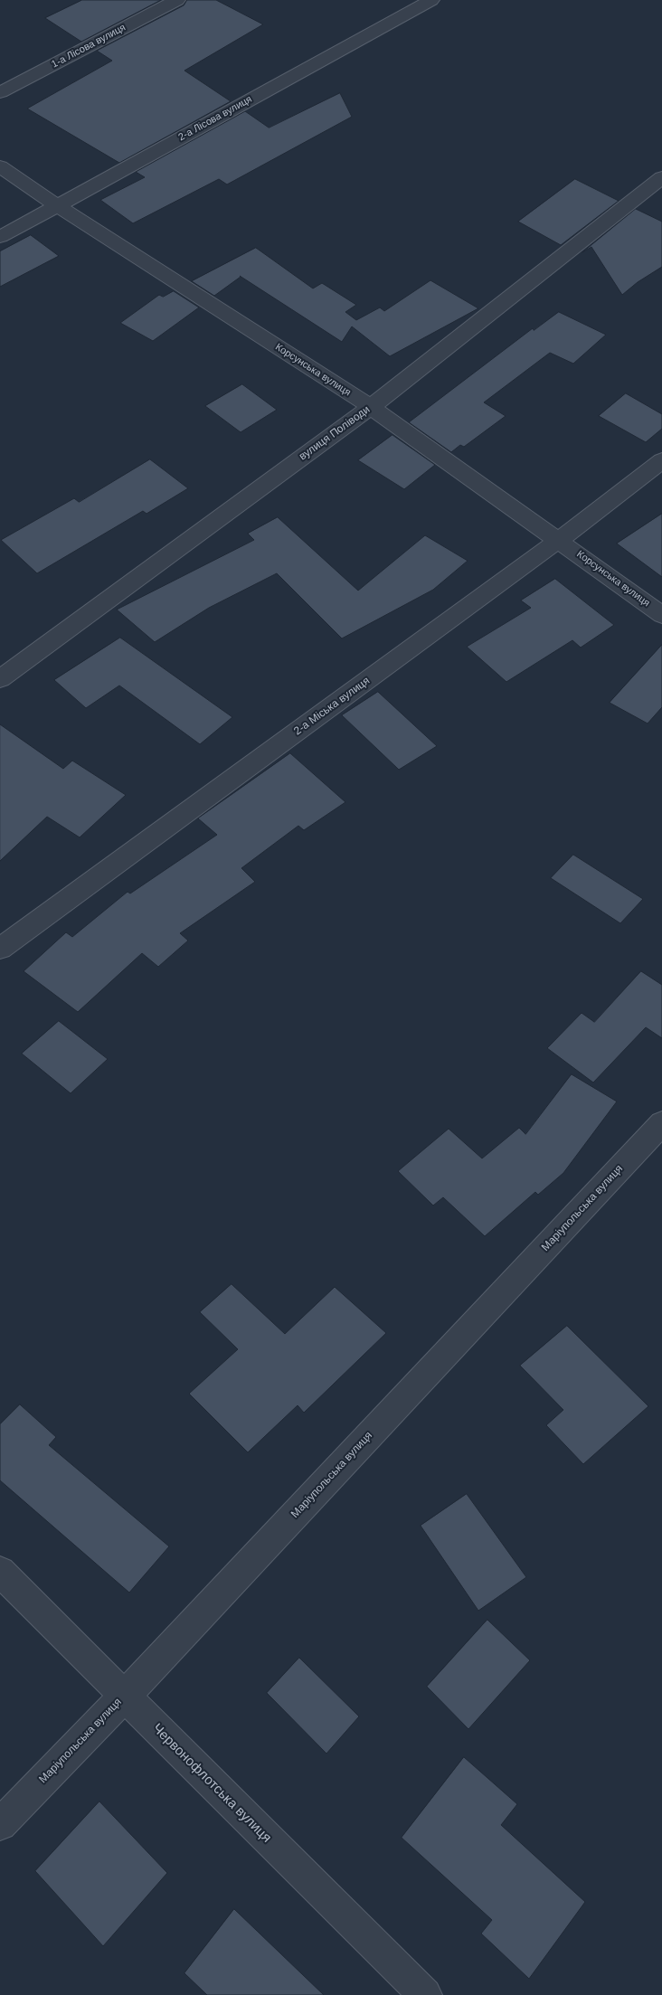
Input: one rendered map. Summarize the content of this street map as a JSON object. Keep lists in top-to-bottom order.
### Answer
{
  "streets": {
    "street": [
      "1-а Лісова вулиця",
      "2-а Лісова вулиця",
      "Корсунська вулиця",
      "вулиця Поліводи",
      "2-а Міська вулиця",
      "Маріупольська вулиця",
      "Червонофлотська вулиця"
    ]
  },
  "crossings": [
    ["2-а Лісова вулиця", "Корсунська вулиця"],
    ["Корсунська вулиця", "вулиця Поліводи"],
    ["Корсунська вулиця", "2-а Міська вулиця"],
    ["Маріупольська вулиця", "Червонофлотська вулиця"]
  ]
}
